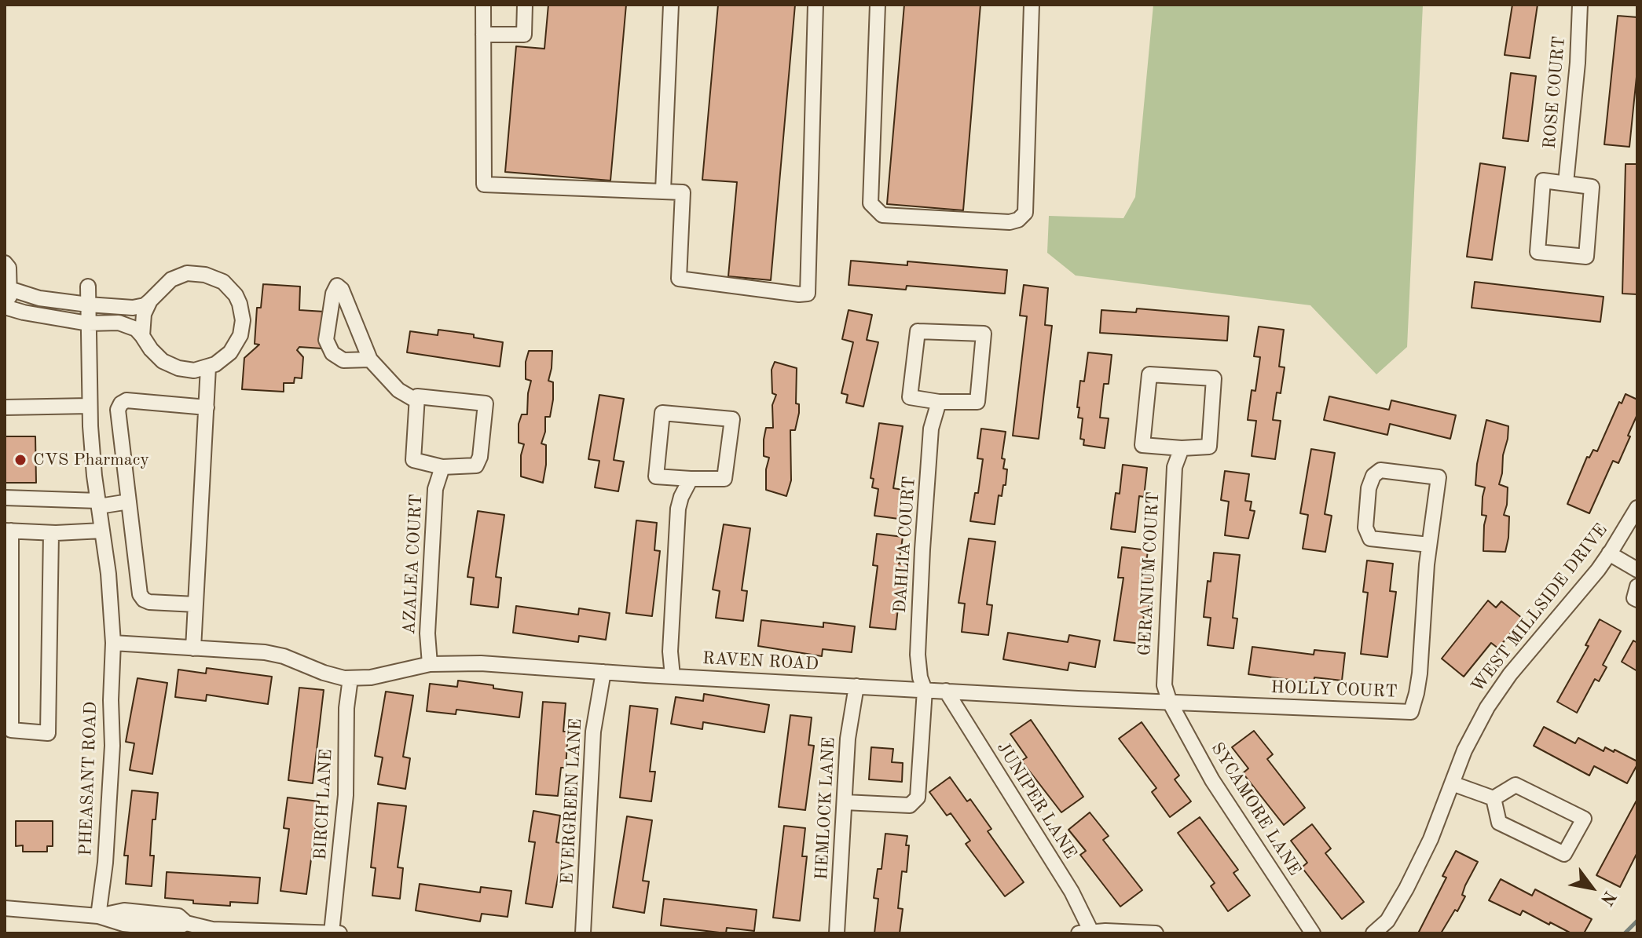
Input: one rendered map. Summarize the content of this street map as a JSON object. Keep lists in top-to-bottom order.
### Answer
{
  "streets": {
    "street": [
      "ROSE COURT",
      "DAHLIA COURT",
      "AZALEA COURT",
      "GERANIUM COURT",
      "WEST MILLSIDE DRIVE",
      "RAVEN ROAD",
      "HOLLY COURT",
      "PHEASANT ROAD",
      "JUNIPER LANE",
      "EVERGREEN LANE",
      "BIRCH LANE",
      "HEMLOCK LANE",
      "SYCAMORE LANE"
    ]
  },
  "crossings": [
    ["DAHLIA COURT", "RAVEN ROAD"],
    ["DAHLIA COURT", "HEMLOCK LANE"],
    ["AZALEA COURT", "RAVEN ROAD"],
    ["GERANIUM COURT", "RAVEN ROAD"],
    ["GERANIUM COURT", "HOLLY COURT"],
    ["GERANIUM COURT", "SYCAMORE LANE"],
    ["RAVEN ROAD", "HOLLY COURT"],
    ["RAVEN ROAD", "JUNIPER LANE"],
    ["RAVEN ROAD", "EVERGREEN LANE"],
    ["RAVEN ROAD", "BIRCH LANE"],
    ["RAVEN ROAD", "HEMLOCK LANE"],
    ["RAVEN ROAD", "SYCAMORE LANE"],
    ["HOLLY COURT", "SYCAMORE LANE"]
  ],
  "places": ["CVS Pharmacy"],
  "north": "bottom right"
}
